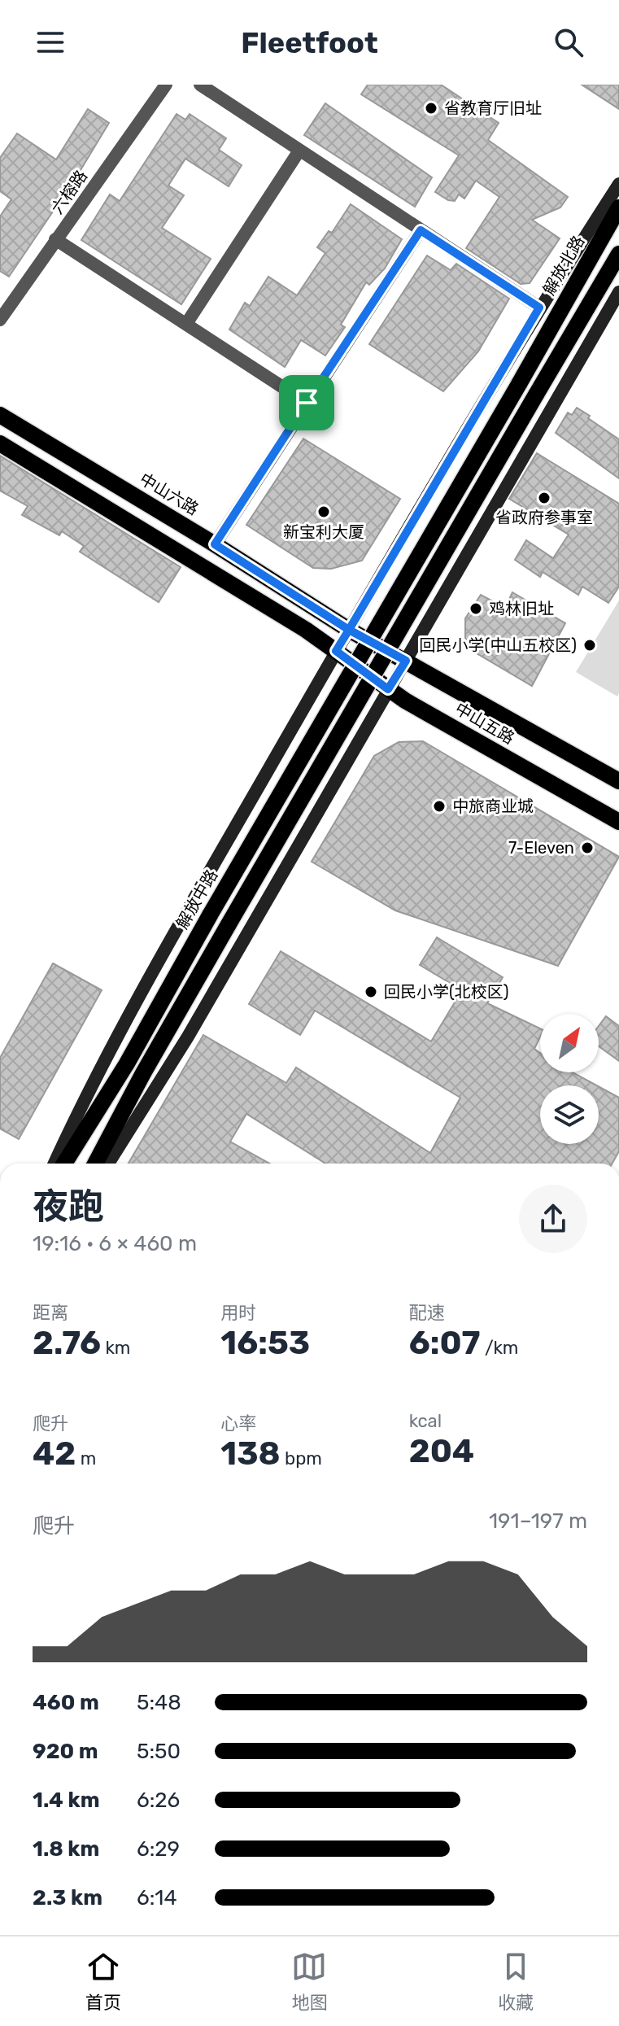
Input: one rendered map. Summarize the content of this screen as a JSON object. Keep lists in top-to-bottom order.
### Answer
{
  "streets": {
    "main road": [
      "解放北路",
      "中山六路",
      "中山五路",
      "解放中路"
    ],
    "street": ["六榕路"]
  },
  "crossings": [
    ["解放北路", "解放中路"],
    ["中山六路", "中山五路"]
  ],
  "places": [
    "省教育厅旧址",
    "省政府参事室",
    "新宝利大厦",
    "鸡林旧址",
    "回民小学(中山五校区)",
    "中旅商业城",
    "7-Eleven",
    "回民小学(北校区)"
  ],
  "north": "top right",
  "page": {
    "header": "Fleetfoot",
    "heading": ["夜跑", "19:16 · 6 × 460 m"],
    "stats": [
      ["距离", "2.76 km"],
      ["用时", "16:53"],
      ["配速", "6:07 /km"],
      ["爬升", "42 m"],
      ["心率", "138 bpm"],
      ["kcal", "204"]
    ],
    "chart": ["爬升", "191–197 m"],
    "list": [
      {
        "name": "460 m",
        "note": "5:48"
      },
      {
        "name": "920 m",
        "note": "5:50"
      },
      {
        "name": "1.4 km",
        "note": "6:26"
      },
      {
        "name": "1.8 km",
        "note": "6:29"
      },
      {
        "name": "2.3 km",
        "note": "6:14"
      }
    ],
    "tabs": ["首页", "地图", "收藏"]
  }
}
